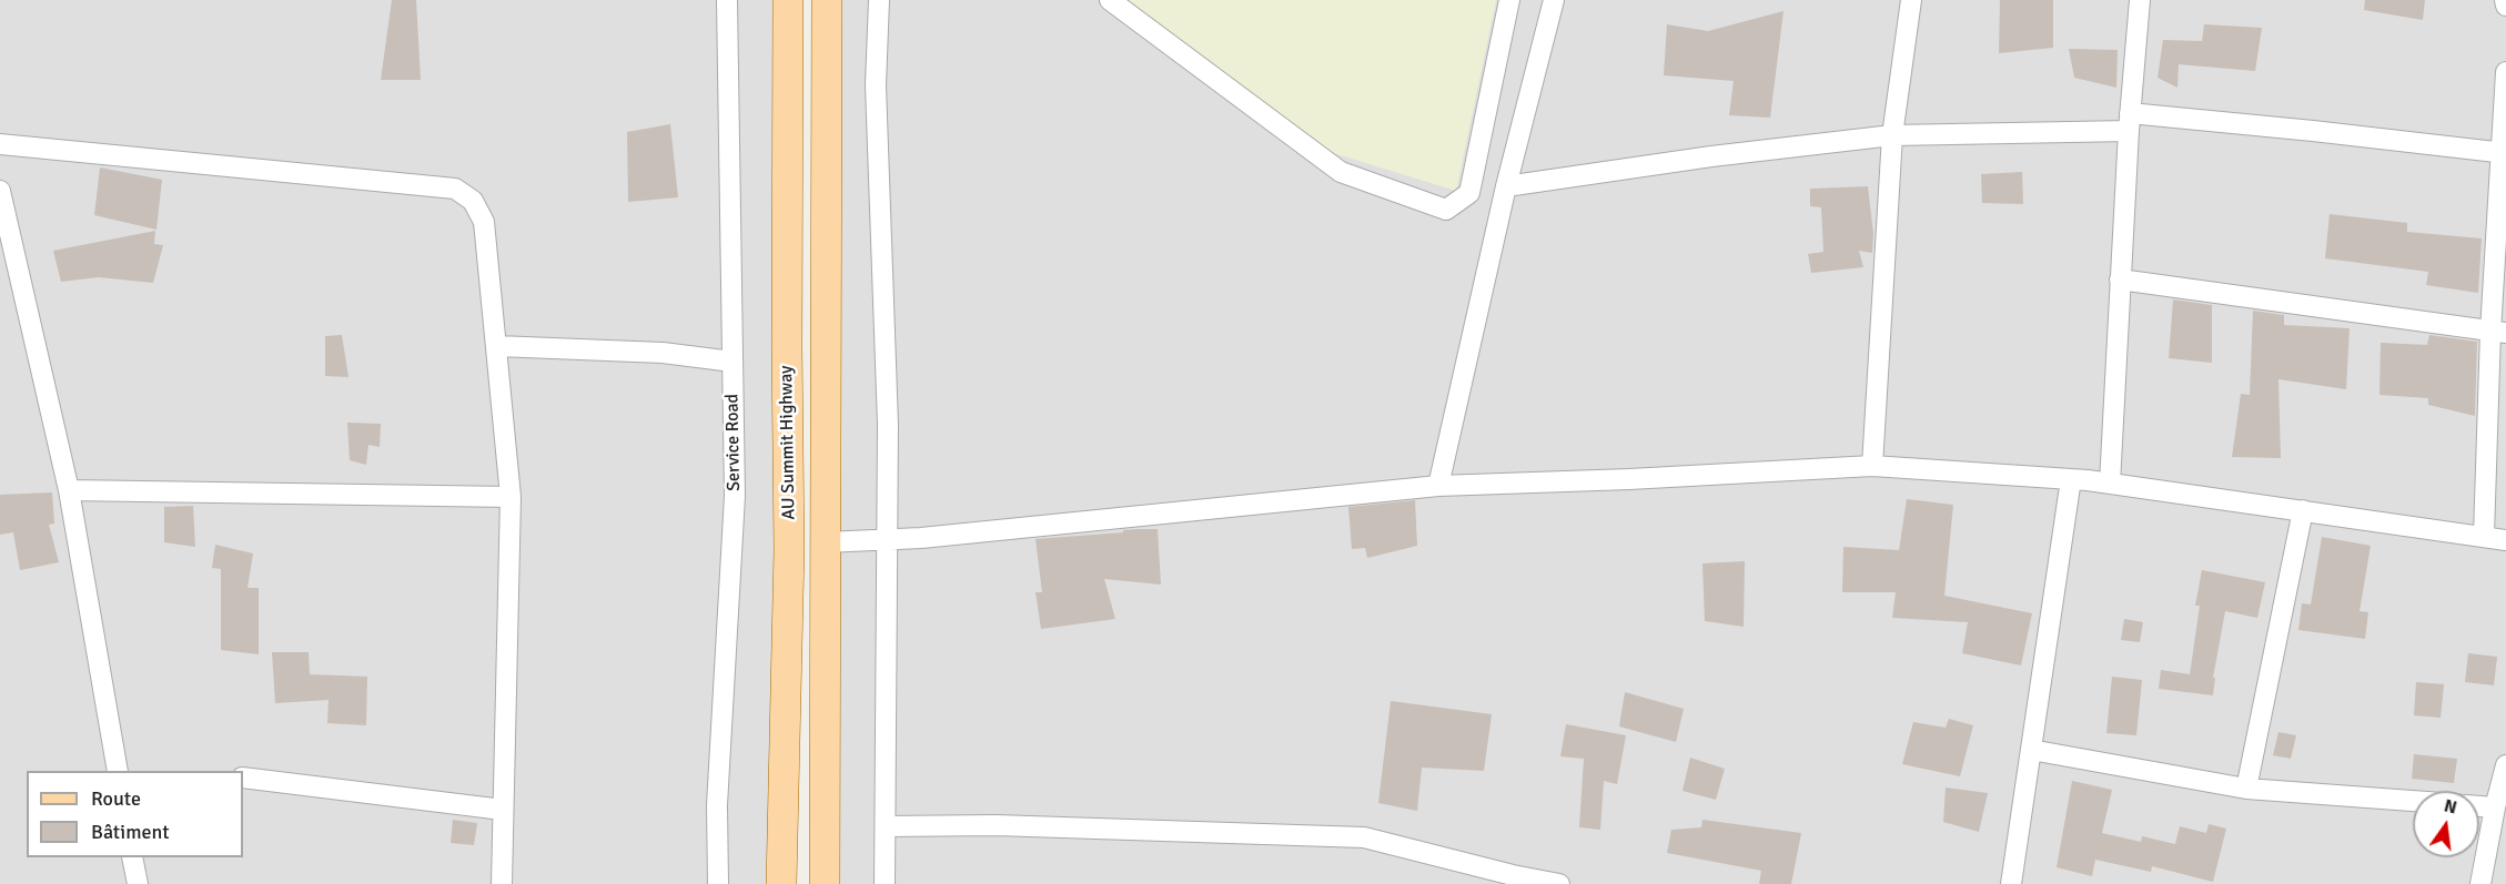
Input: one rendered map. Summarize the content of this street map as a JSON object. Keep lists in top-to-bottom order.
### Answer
{
  "streets": {
    "main road": ["AU Summit Highway"],
    "street": ["Service Road"]
  },
  "legend": ["Route", "Bâtiment"],
  "north": "top"
}
